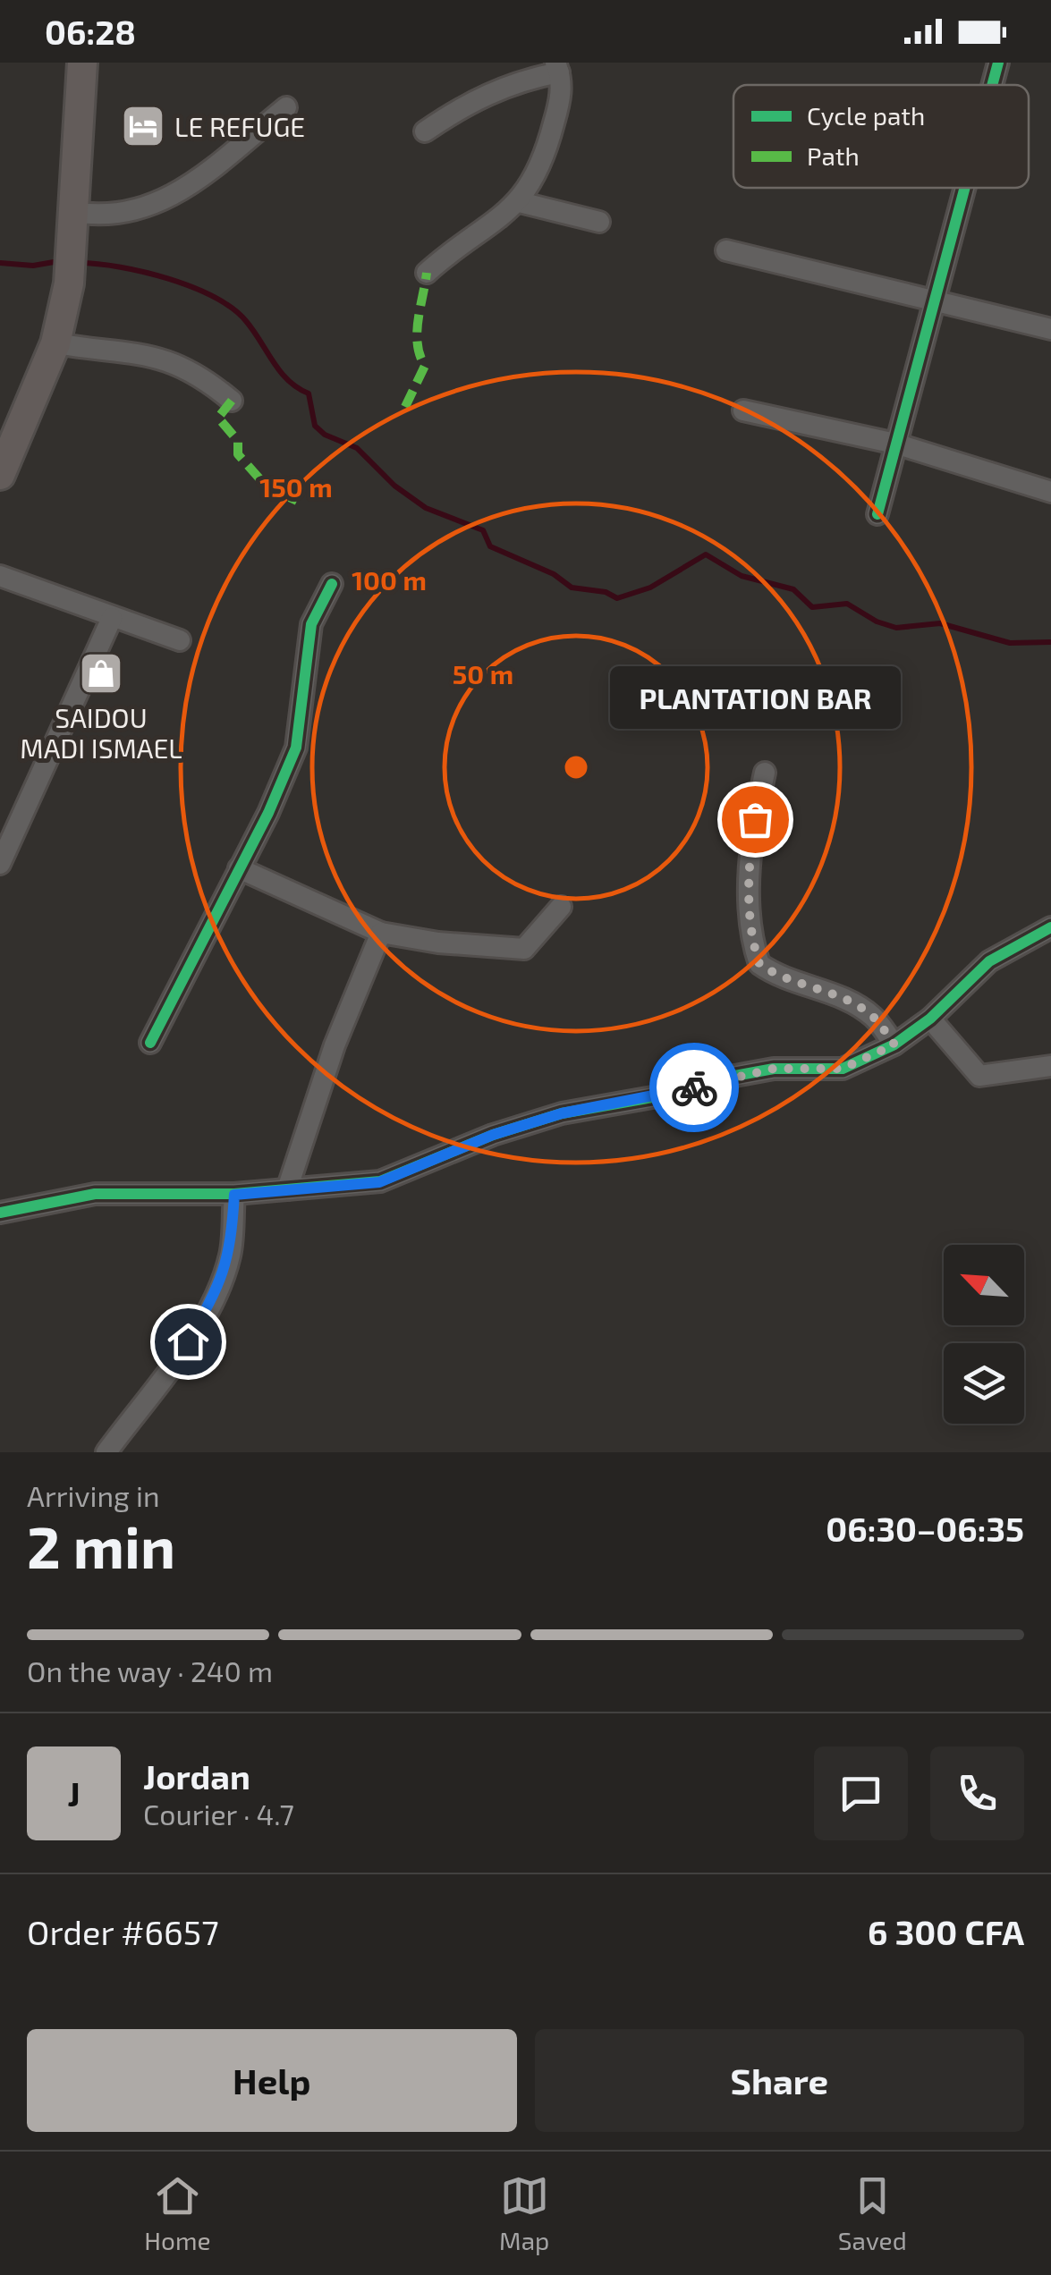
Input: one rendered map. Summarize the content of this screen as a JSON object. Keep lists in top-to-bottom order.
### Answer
{
  "places": {
    "hotel": ["LE REFUGE"],
    "shop": ["SAIDOU MADI ISMAEL"],
    "other": ["PLANTATION BAR"]
  },
  "legend": ["Cycle path", "Path"],
  "north": "top left",
  "page": {
    "status": "06:28",
    "bubble": "PLANTATION BAR",
    "heading": ["2 min", "Arriving in", "06:30–06:35"],
    "panel": [
      "Jordan",
      "Courier · 4.7",
      "Order #6657",
      "6 300 CFA"
    ],
    "bar": "On the way · 240 m",
    "round": "J",
    "buttons": ["Help", "Share"],
    "tabs": ["Home", "Map", "Saved"]
  },
  "rings": ["150 m", "100 m", "50 m"]
}
